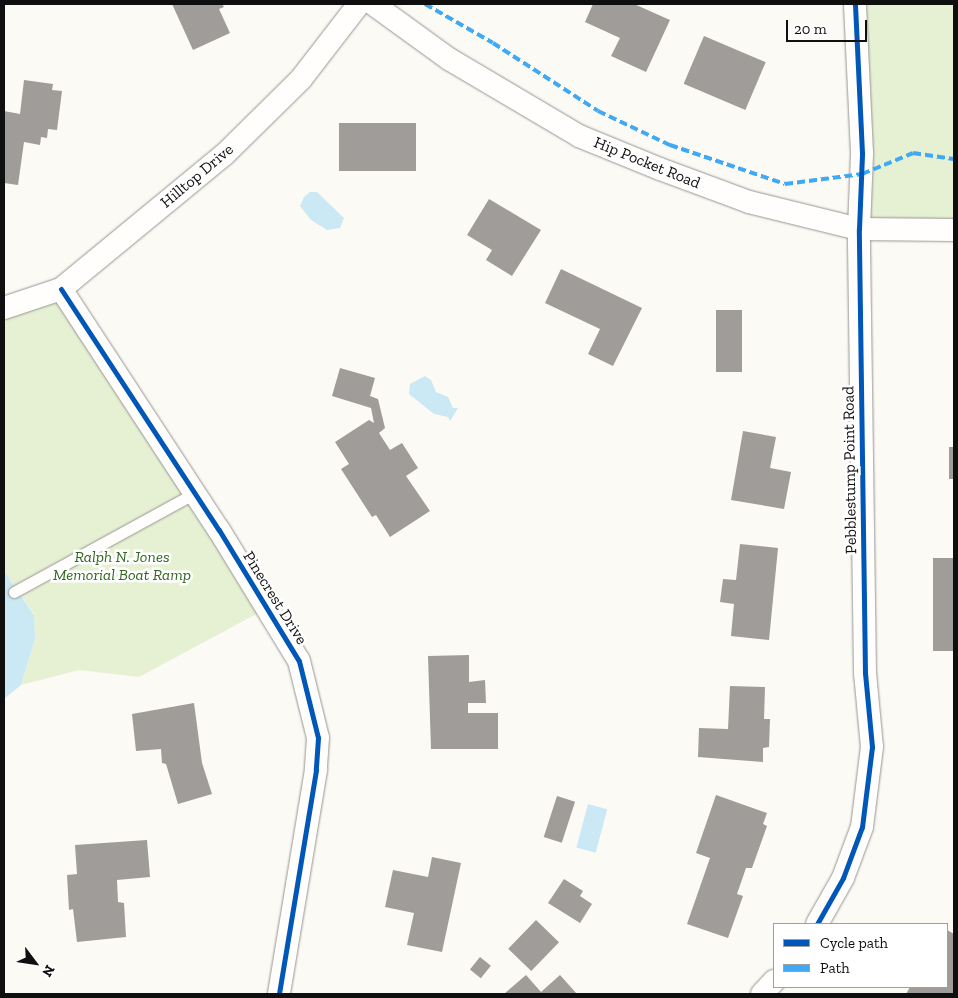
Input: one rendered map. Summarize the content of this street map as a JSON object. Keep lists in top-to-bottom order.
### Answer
{
  "streets": {
    "street": [
      "Hip Pocket Road",
      "Hilltop Drive",
      "Pebblestump Point Road",
      "Pinecrest Drive"
    ]
  },
  "crossings": [
    ["Hip Pocket Road", "Pebblestump Point Road"],
    ["Hilltop Drive", "Pinecrest Drive"]
  ],
  "parks": ["Ralph N. Jones Memorial Boat Ramp"],
  "legend": ["Cycle path", "Path"],
  "scale_bar": "20 m",
  "north": "bottom right"
}
